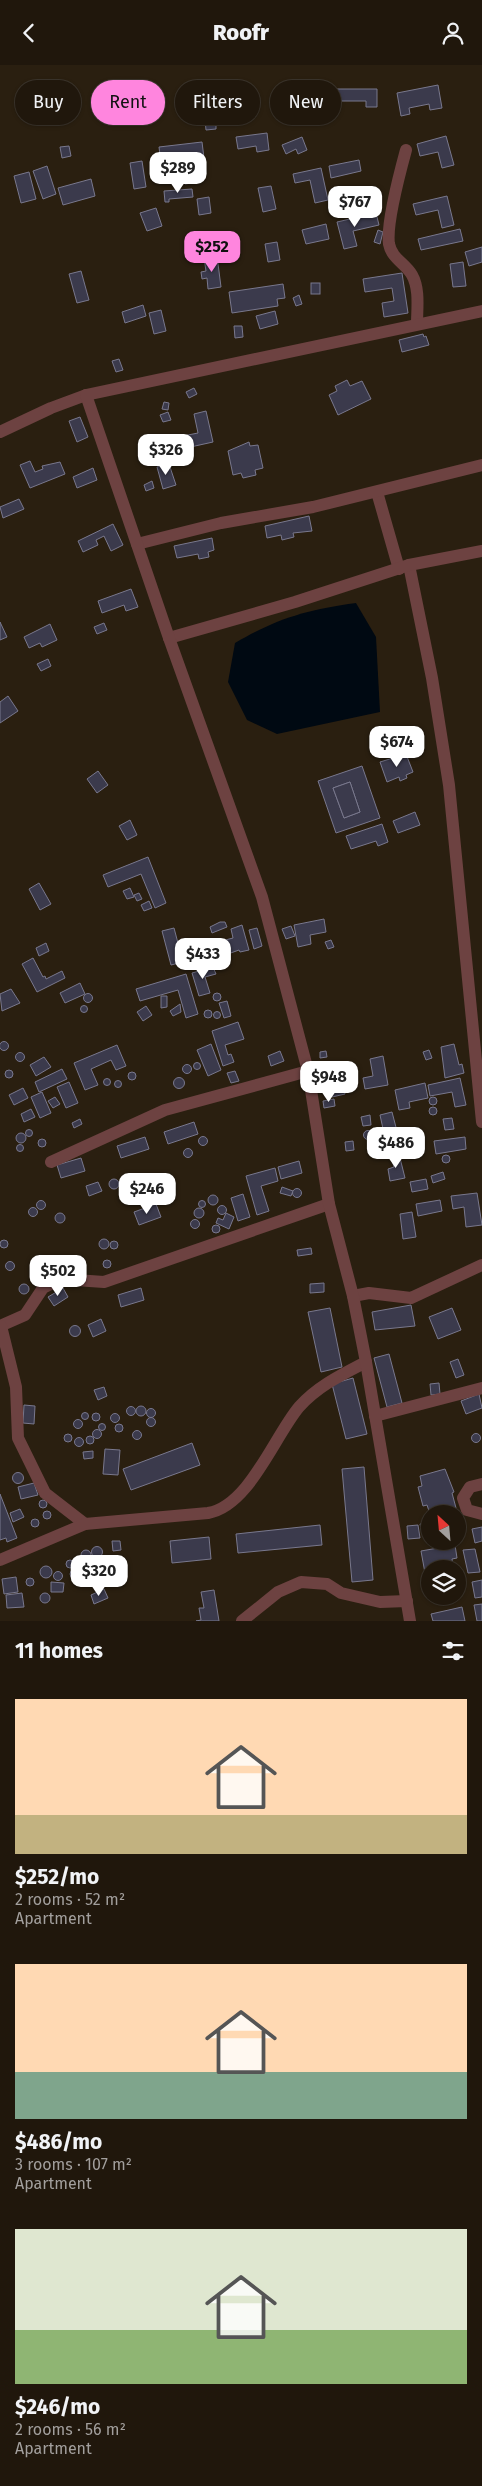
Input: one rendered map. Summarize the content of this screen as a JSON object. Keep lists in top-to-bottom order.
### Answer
{
  "north": "top left",
  "page": {
    "header": "Roofr",
    "chip": [
      "Buy",
      "Rent",
      "Filters",
      "New"
    ],
    "price": [
      "$289",
      "$767",
      "$252",
      "$326",
      "$674",
      "$433",
      "$948",
      "$486",
      "$246",
      "$502",
      "$320"
    ],
    "heading": "11 homes",
    "list": [
      {
        "name": "$252/mo",
        "note": "2 rooms · 52 m² · Apartment"
      },
      {
        "name": "$486/mo",
        "note": "3 rooms · 107 m² · Apartment"
      },
      {
        "name": "$246/mo",
        "note": "2 rooms · 56 m² · Apartment"
      }
    ]
  }
}
